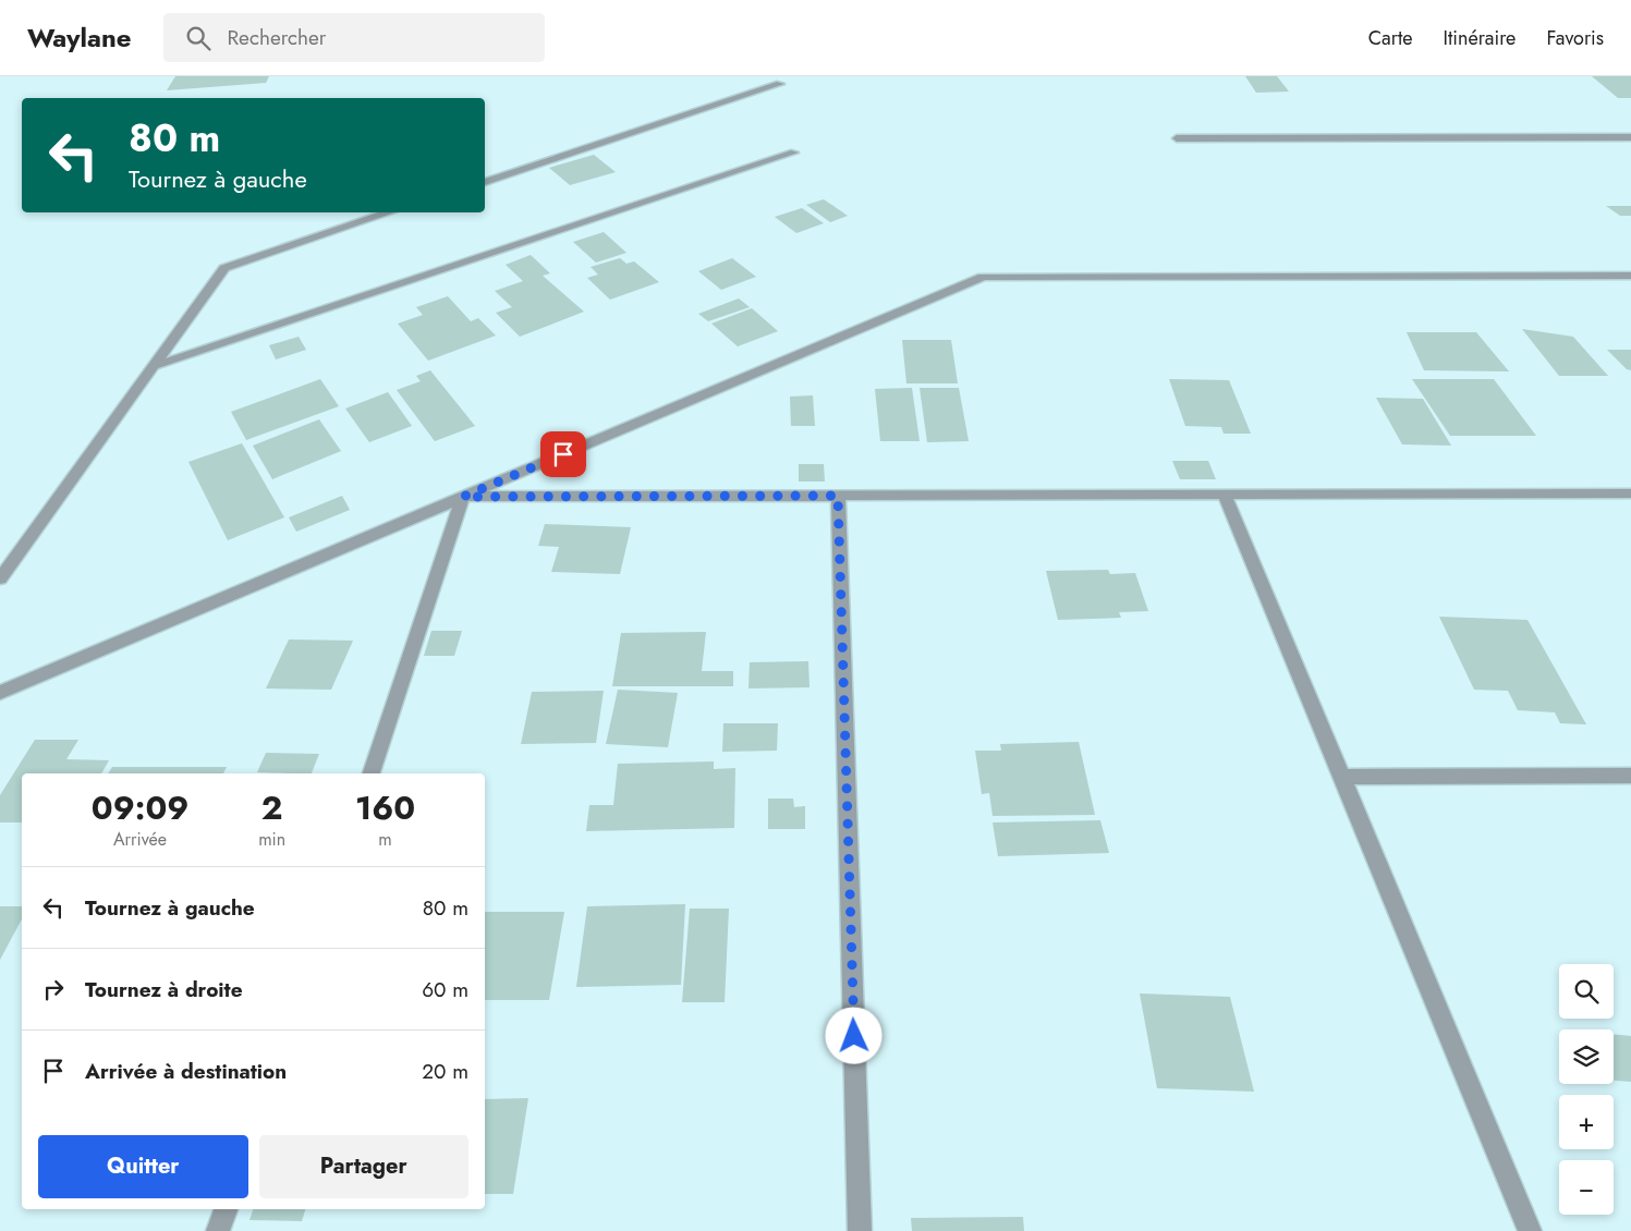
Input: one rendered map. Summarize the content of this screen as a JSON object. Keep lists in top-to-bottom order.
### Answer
{
  "page": {
    "header": "Waylane",
    "search": "Rechercher",
    "nav": ["Carte", "Itinéraire", "Favoris"],
    "turn": ["80 m", "Tournez à gauche"],
    "eta": [
      "09:09",
      "Arrivée",
      "2",
      "min",
      "160",
      "m"
    ],
    "list": [
      {
        "name": "Tournez à gauche",
        "value": "80 m"
      },
      {
        "name": "Tournez à droite",
        "value": "60 m"
      },
      {
        "name": "Arrivée à destination",
        "value": "20 m"
      }
    ],
    "map_buttons": ["+", "−"],
    "buttons": ["Quitter", "Partager"]
  }
}
